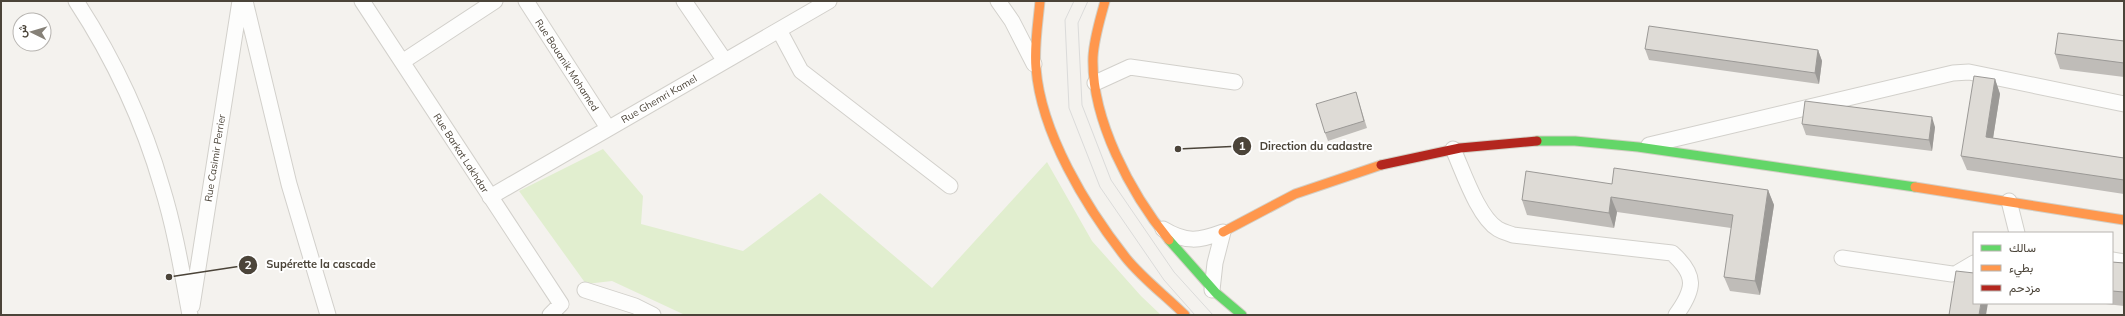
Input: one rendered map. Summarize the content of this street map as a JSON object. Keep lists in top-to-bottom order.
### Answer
{
  "streets": {
    "street": [
      "Rue Bouanik Mohamed",
      "Rue Ghemri Kamel",
      "Rue Barkat Lakhdar",
      "Rue Casimir Perrier"
    ]
  },
  "crossings": [
    ["Rue Bouanik Mohamed", "Rue Ghemri Kamel"],
    ["Rue Ghemri Kamel", "Rue Barkat Lakhdar"]
  ],
  "places": ["Direction du cadastre", "Supérette la cascade"],
  "legend": ["سالك", "بطيء", "مزدحم"],
  "north": "left"
}
